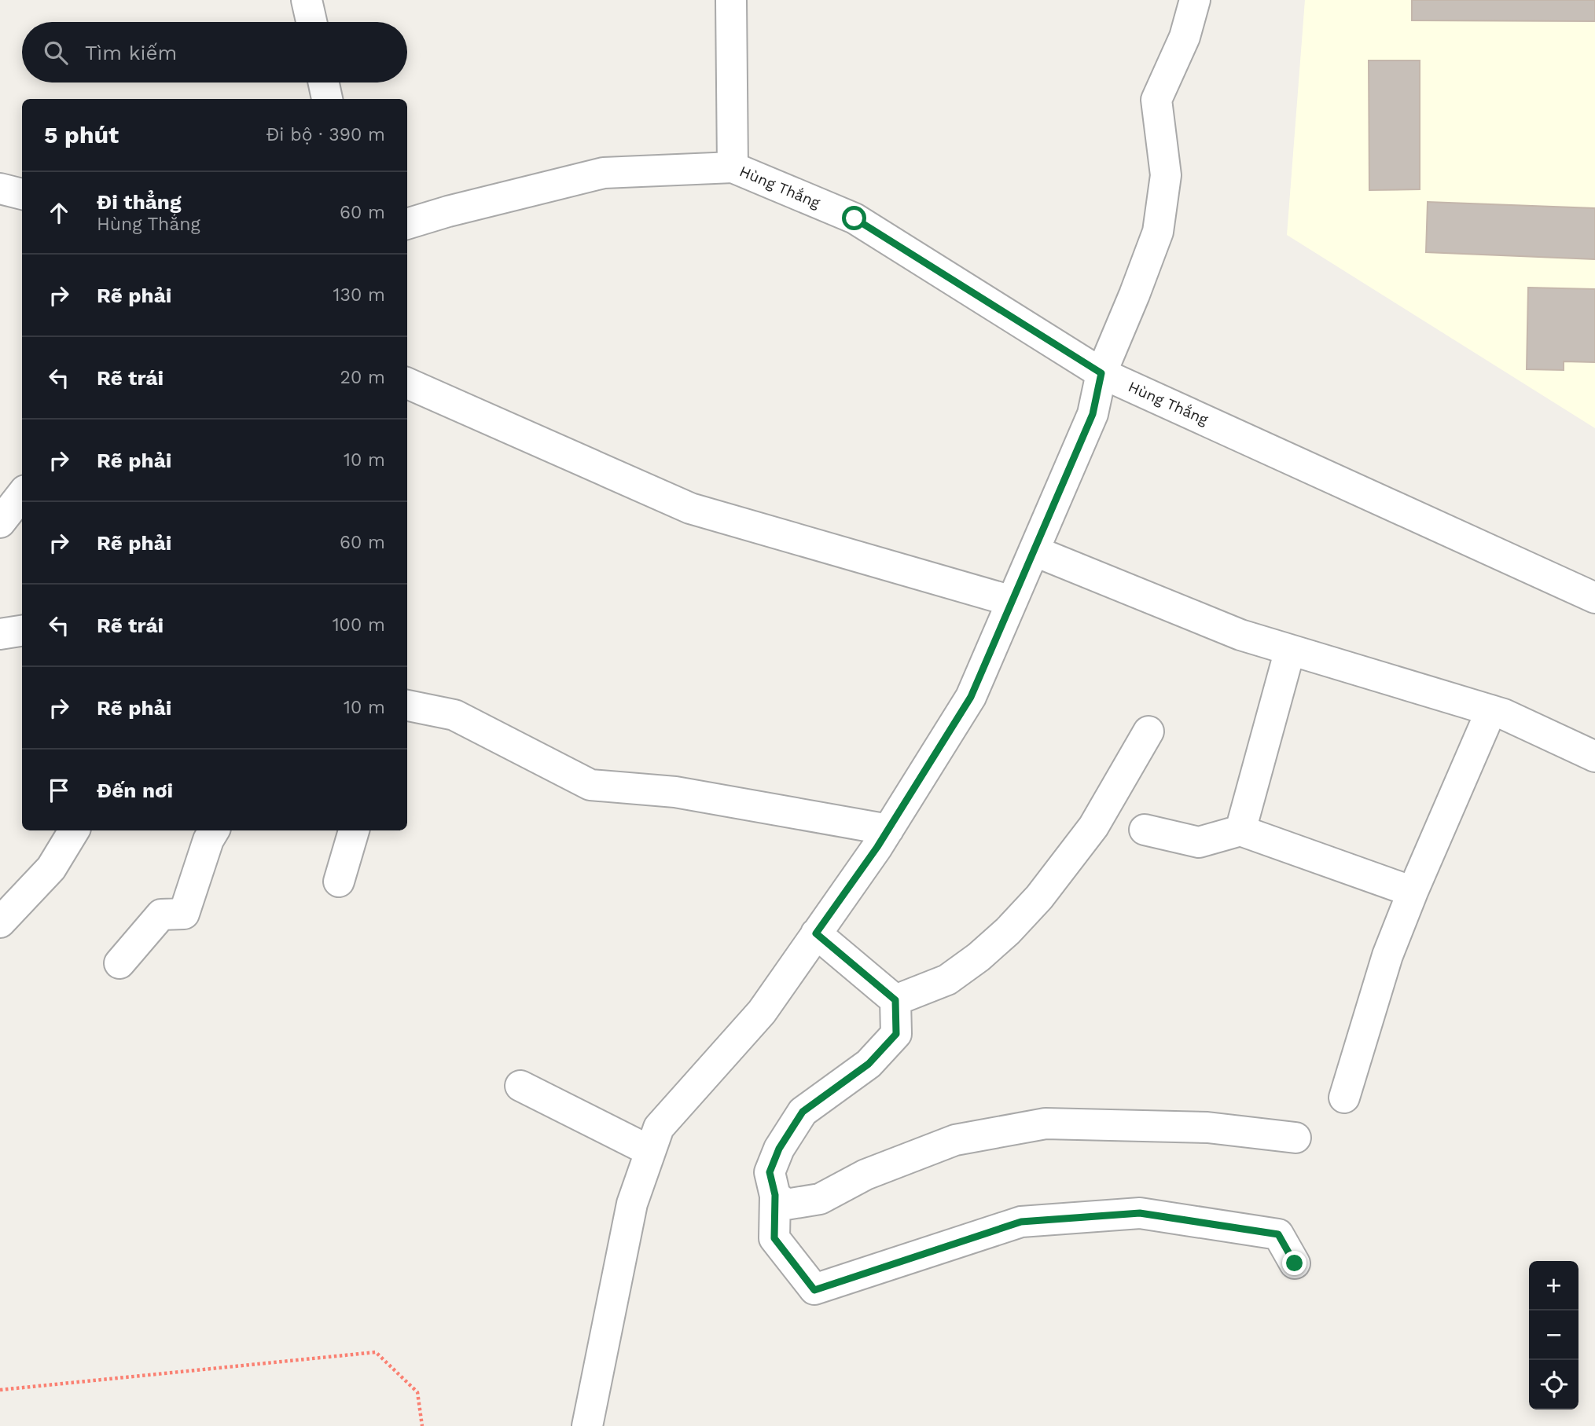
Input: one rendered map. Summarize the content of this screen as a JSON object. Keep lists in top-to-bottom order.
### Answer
{
  "streets": {
    "street": ["Hùng Thắng"]
  },
  "page": {
    "search": "Tìm kiếm",
    "heading": ["5 phút", "Đi bộ · 390 m"],
    "list": [
      ["Đi thẳng", "Hùng Thắng", "60 m"],
      ["Rẽ phải", "130 m"],
      ["Rẽ trái", "20 m"],
      ["Rẽ phải", "10 m"],
      ["Rẽ phải", "60 m"],
      ["Rẽ trái", "100 m"],
      ["Rẽ phải", "10 m"],
      "Đến nơi"
    ],
    "map_buttons": ["+", "−"]
  }
}
